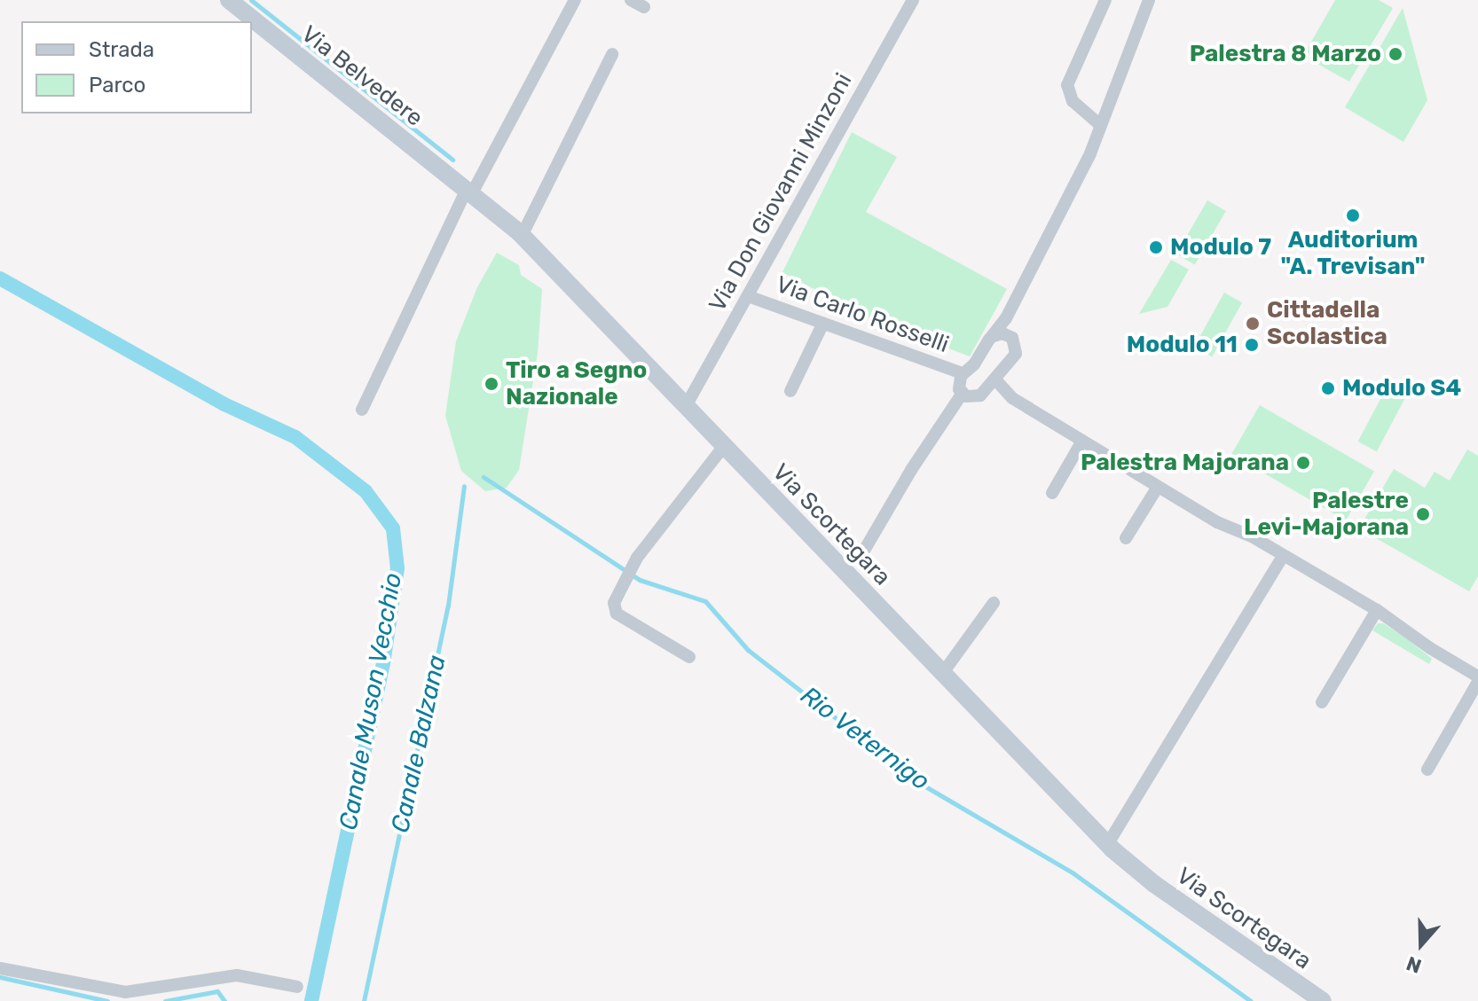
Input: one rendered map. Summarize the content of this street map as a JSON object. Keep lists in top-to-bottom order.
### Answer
{
  "streets": {
    "street": [
      "Via Belvedere",
      "Via Don Giovanni Minzoni",
      "Via Carlo Rosselli",
      "Via Scortegara"
    ]
  },
  "crossings": [
    ["Via Belvedere", "Via Scortegara"],
    ["Via Don Giovanni Minzoni", "Via Carlo Rosselli"],
    ["Via Don Giovanni Minzoni", "Via Scortegara"]
  ],
  "water": ["Canale Muson Vecchio", "Rio Veternigo", "Canale Balzana"],
  "places": [
    "Palestra 8 Marzo",
    "Auditorium \"A. Trevisan\"",
    "Modulo 7",
    "Cittadella Scolastica",
    "Modulo 11",
    "Tiro a Segno Nazionale",
    "Modulo S4",
    "Palestra Majorana",
    "Palestre Levi-Majorana"
  ],
  "legend": ["Strada", "Parco"],
  "north": "bottom"
}
